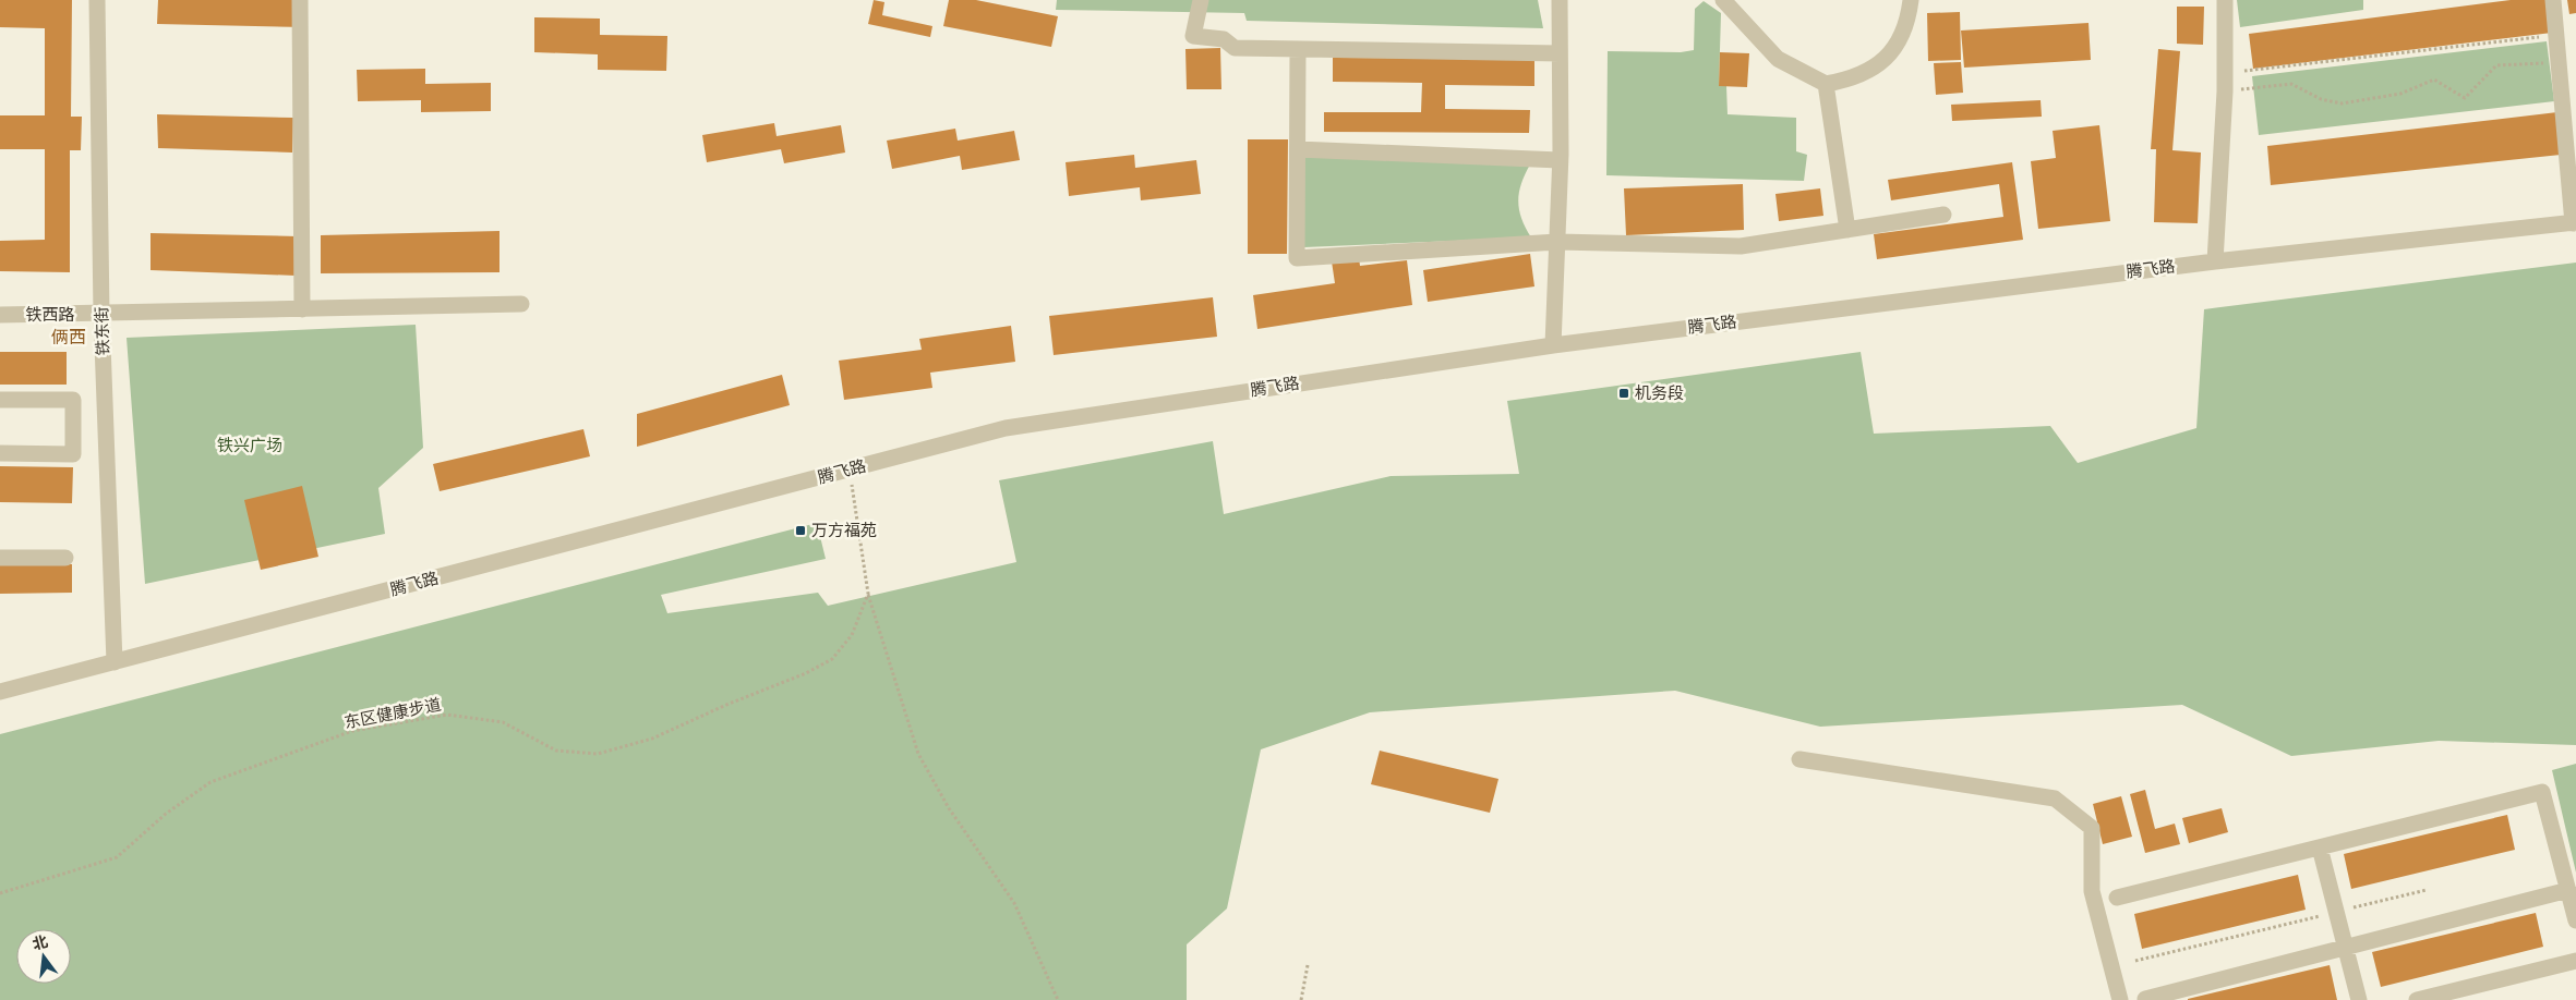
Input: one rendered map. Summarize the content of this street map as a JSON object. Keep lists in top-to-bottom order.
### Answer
{
  "streets": {
    "street": ["腾飞路", "铁西路", "铁东街"],
    "path": ["东区健康步道"]
  },
  "crossings": [
    ["腾飞路", "铁东街"],
    ["铁西路", "铁东街"]
  ],
  "districts": ["俩西"],
  "parks": ["铁兴广场"],
  "places": {
    "transit": ["机务段", "万方福苑"]
  },
  "north": "top"
}
